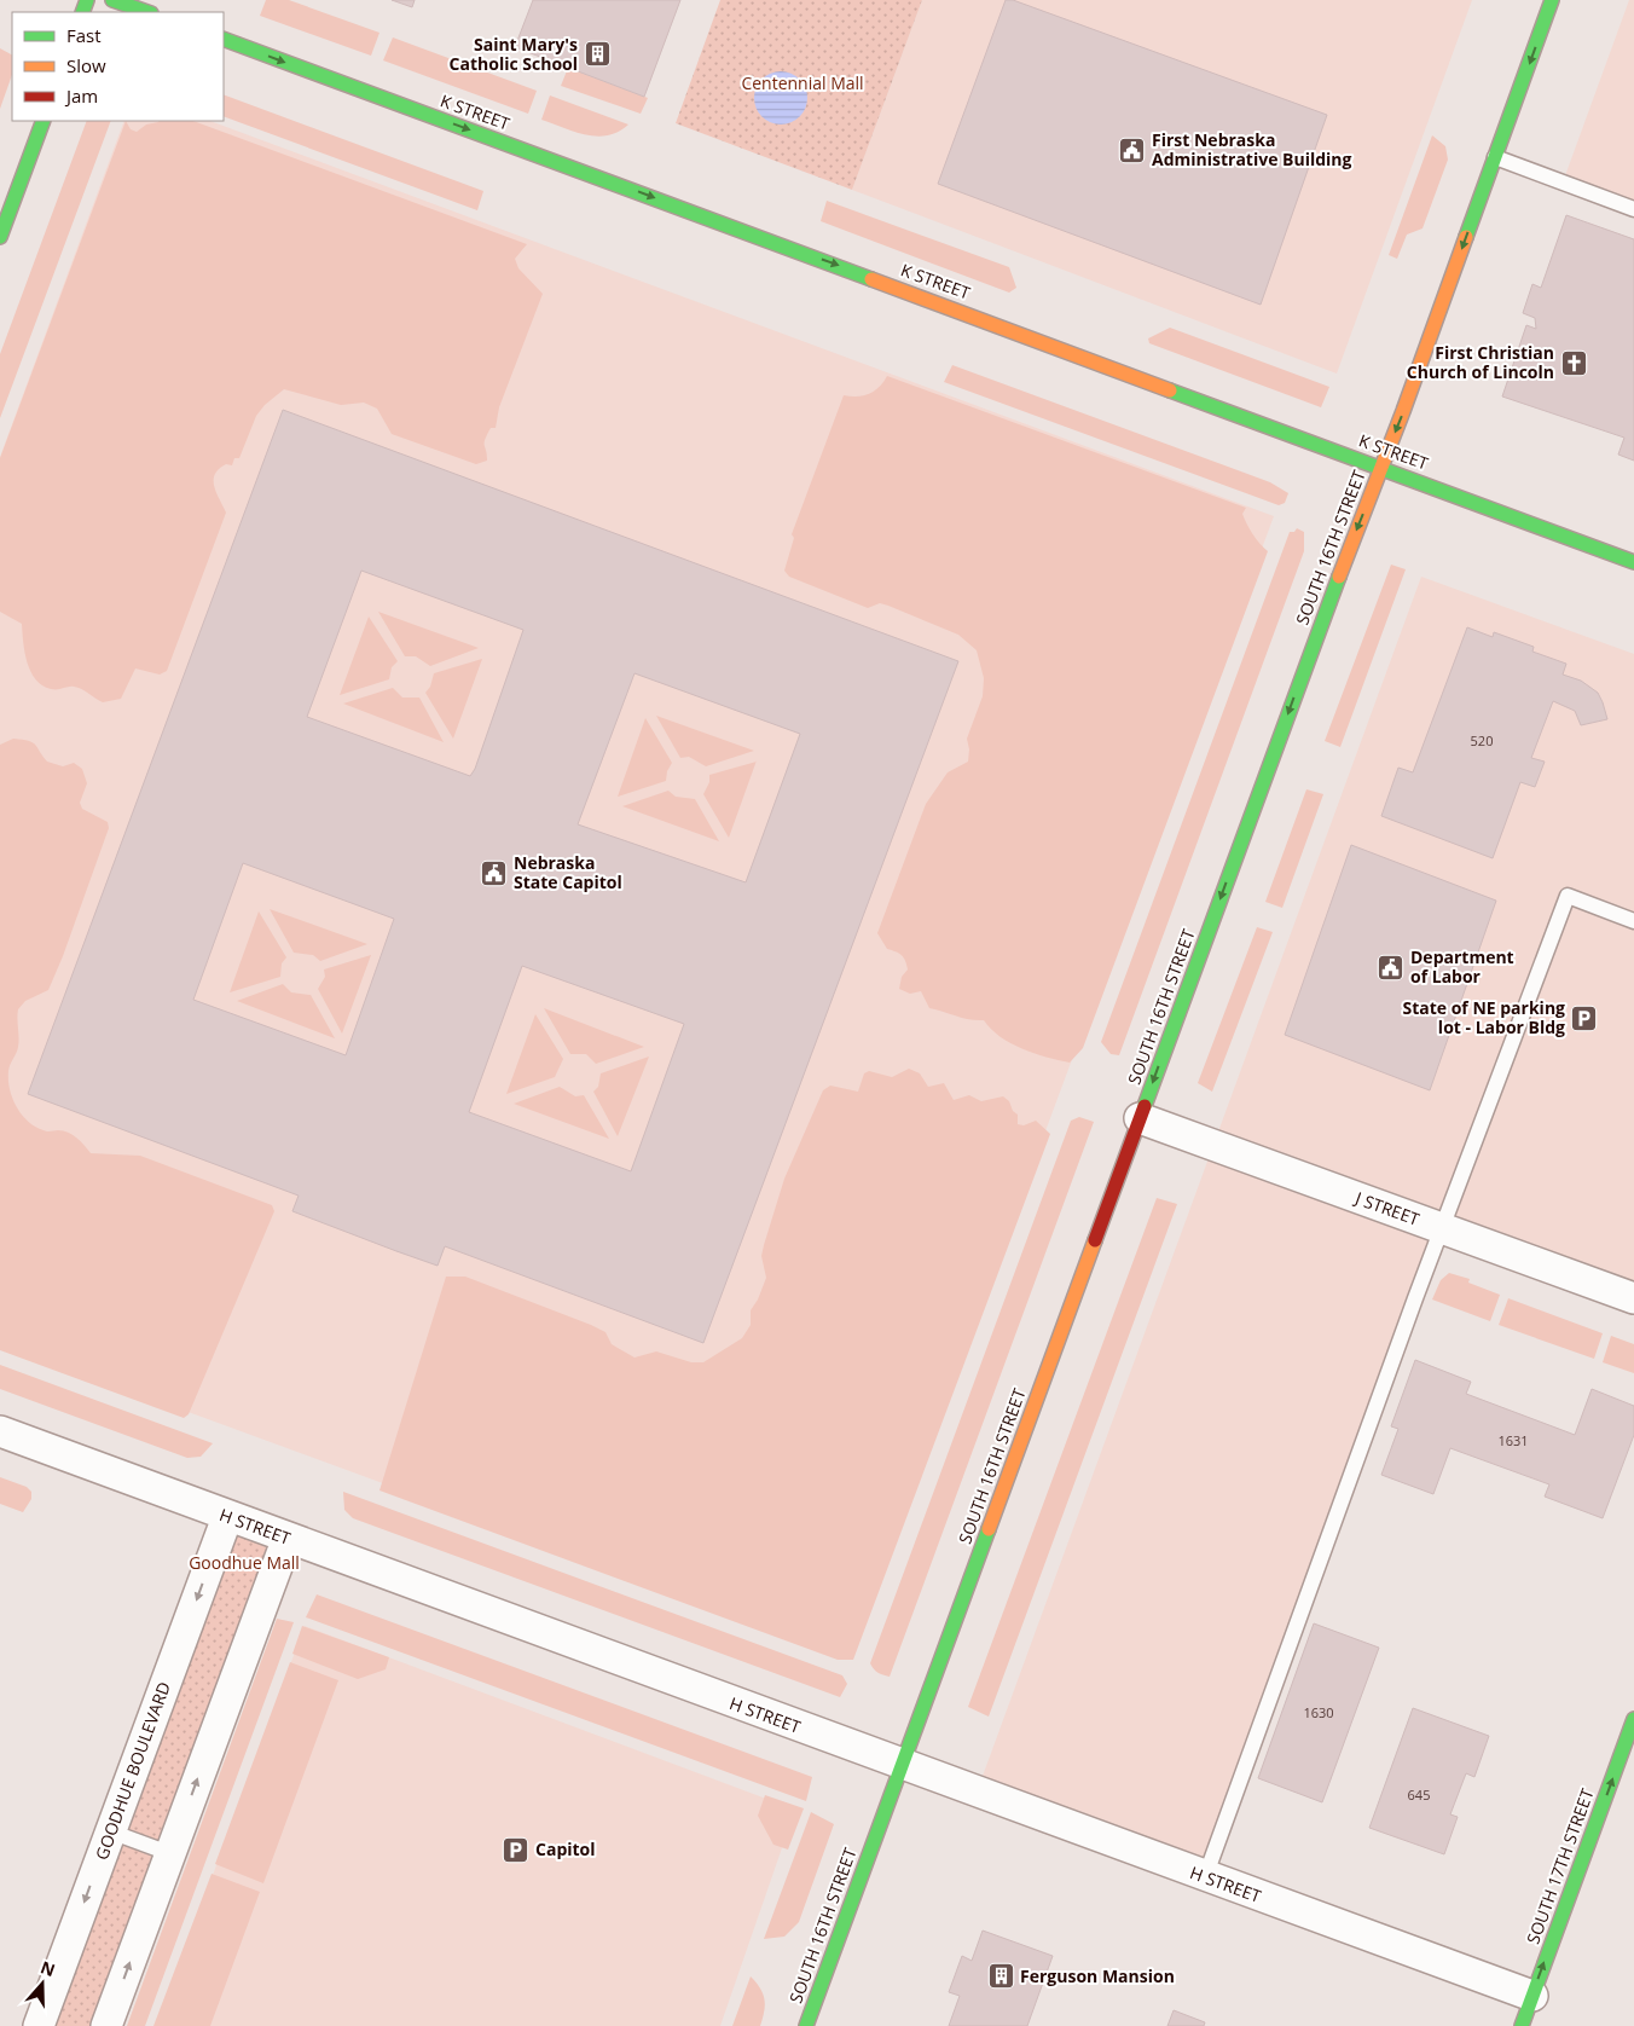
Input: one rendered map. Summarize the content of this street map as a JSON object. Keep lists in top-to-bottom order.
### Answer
{
  "streets": {
    "main road": ["K STREET", "SOUTH 16TH STREET", "SOUTH 17TH STREET"],
    "street": ["J STREET", "H STREET", "GOODHUE BOULEVARD"]
  },
  "crossings": [
    ["K STREET", "SOUTH 16TH STREET"],
    ["SOUTH 16TH STREET", "J STREET"],
    ["SOUTH 16TH STREET", "H STREET"],
    ["H STREET", "GOODHUE BOULEVARD"],
    ["H STREET", "SOUTH 17TH STREET"]
  ],
  "one_way": ["K STREET", "SOUTH 16TH STREET", "SOUTH 17TH STREET"],
  "parks": ["Centennial Mall", "Goodhue Mall"],
  "places": {
    "building": ["Saint Mary's Catholic School", "Ferguson Mansion"],
    "public building": ["First Nebraska Administrative Building", "Nebraska State Capitol", "Department of Labor"],
    "church": ["First Christian Church of Lincoln"],
    "parking": ["State of NE parking lot - Labor Bldg", "Capitol"]
  },
  "house_numbers": [
    "520",
    "1631",
    "1630",
    "645"
  ],
  "legend": ["Fast", "Slow", "Jam"],
  "north": "top"
}
